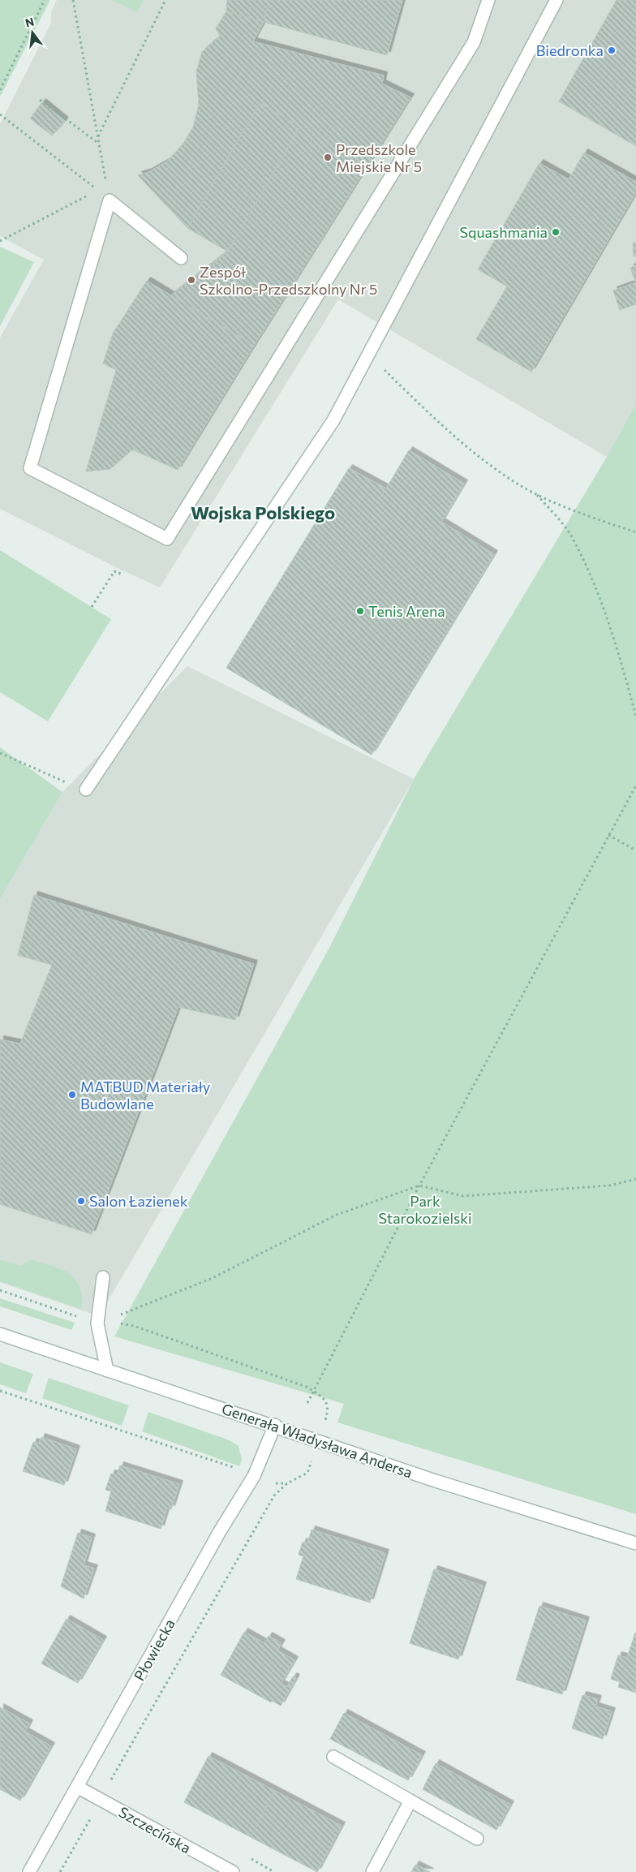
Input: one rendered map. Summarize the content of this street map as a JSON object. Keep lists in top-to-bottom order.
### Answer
{
  "streets": {
    "street": ["Generała Władysława Andersa", "Płowiecka", "Szczecińska"]
  },
  "crossings": [
    ["Generała Władysława Andersa", "Płowiecka"],
    ["Płowiecka", "Szczecińska"]
  ],
  "districts": ["Wojska Polskiego"],
  "parks": ["Park Starokozielski"],
  "places": [
    "Biedronka",
    "Przedszkole Miejskie Nr 5",
    "Squashmania",
    "Zespół Szkolno-Przedszkolny Nr 5",
    "Tenis Arena",
    "MATBUD Materiały Budowlane",
    "Salon Łazienek"
  ],
  "north": "top"
}
